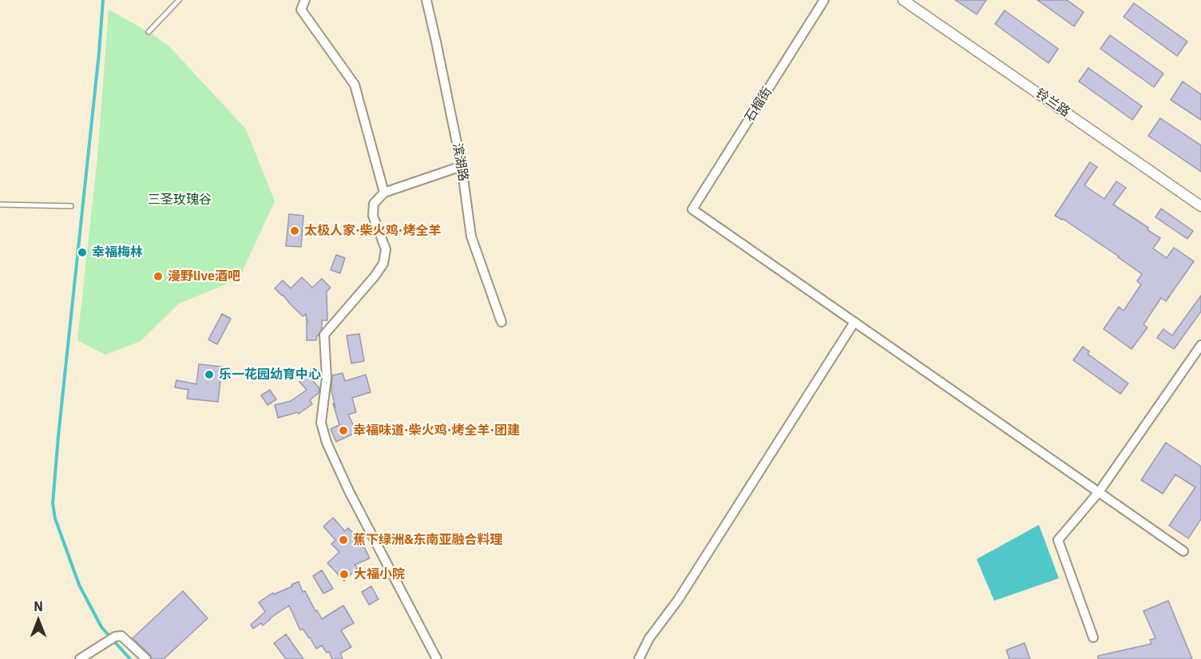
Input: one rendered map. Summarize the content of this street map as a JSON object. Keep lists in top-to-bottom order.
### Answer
{
  "streets": {
    "street": ["铃兰路", "石榴街", "滨湖路"]
  },
  "parks": ["三圣玫瑰谷"],
  "places": [
    "太极人家·柴火鸡·烤全羊",
    "幸福梅林",
    "漫野live酒吧",
    "乐一花园幼育中心",
    "幸福味道·柴火鸡·烤全羊·团建",
    "蕉下绿洲&东南亚融合料理",
    "大福小院"
  ],
  "north": "top"
}
